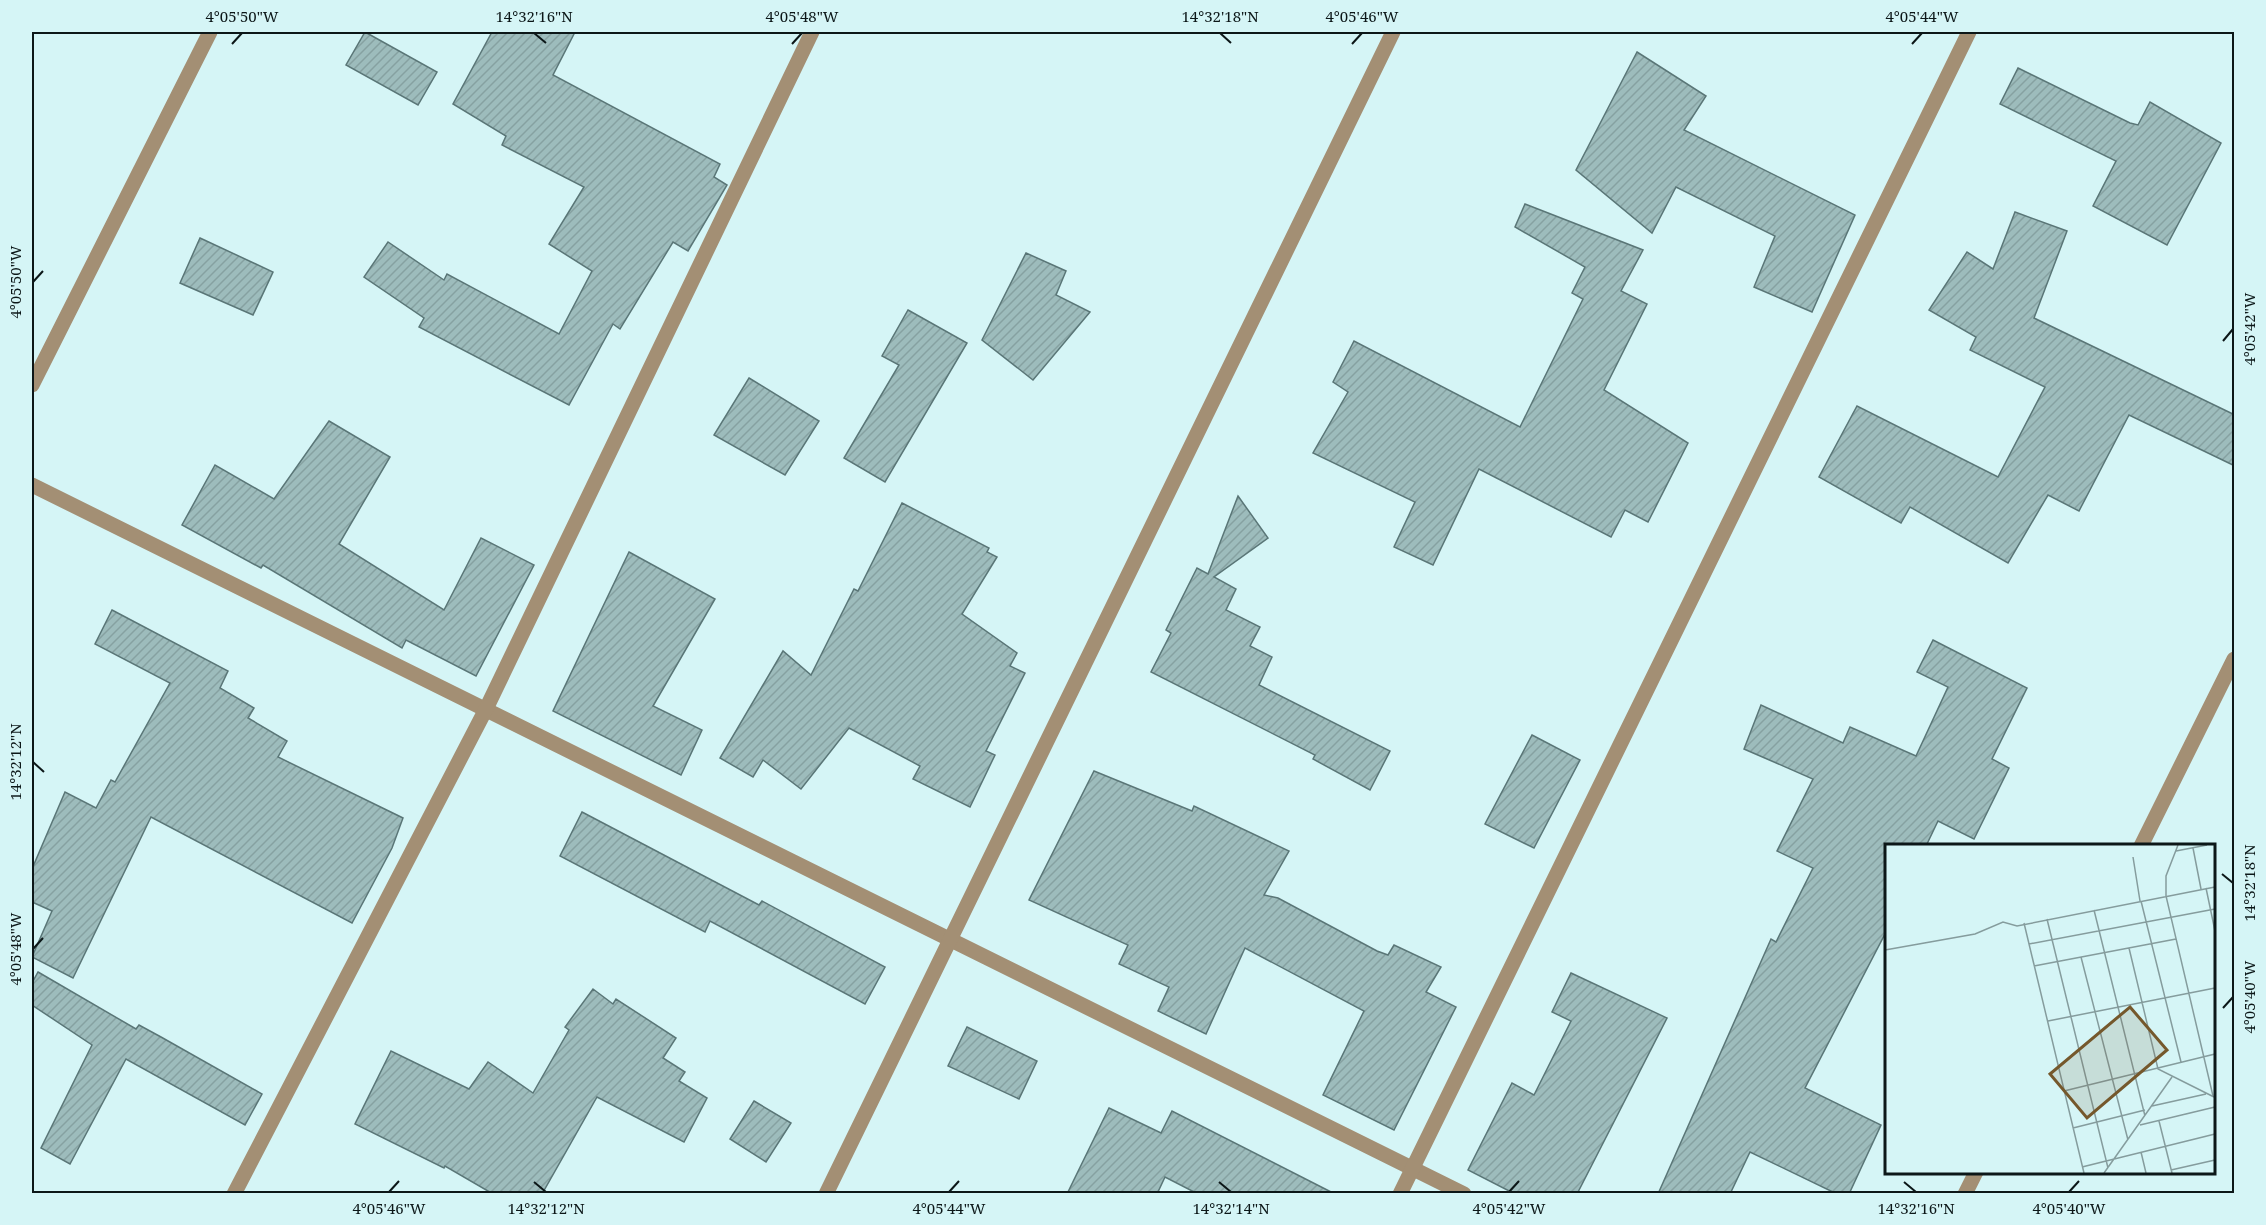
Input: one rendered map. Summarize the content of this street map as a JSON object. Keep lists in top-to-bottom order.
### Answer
{
  "coordinates": [
    "4°05'50\"W",
    "14°32'16\"N",
    "4°05'48\"W",
    "14°32'18\"N",
    "4°05'46\"W",
    "4°05'44\"W",
    "4°05'42\"W",
    "14°32'12\"N",
    "4°05'40\"W",
    "14°32'14\"N"
  ]
}
